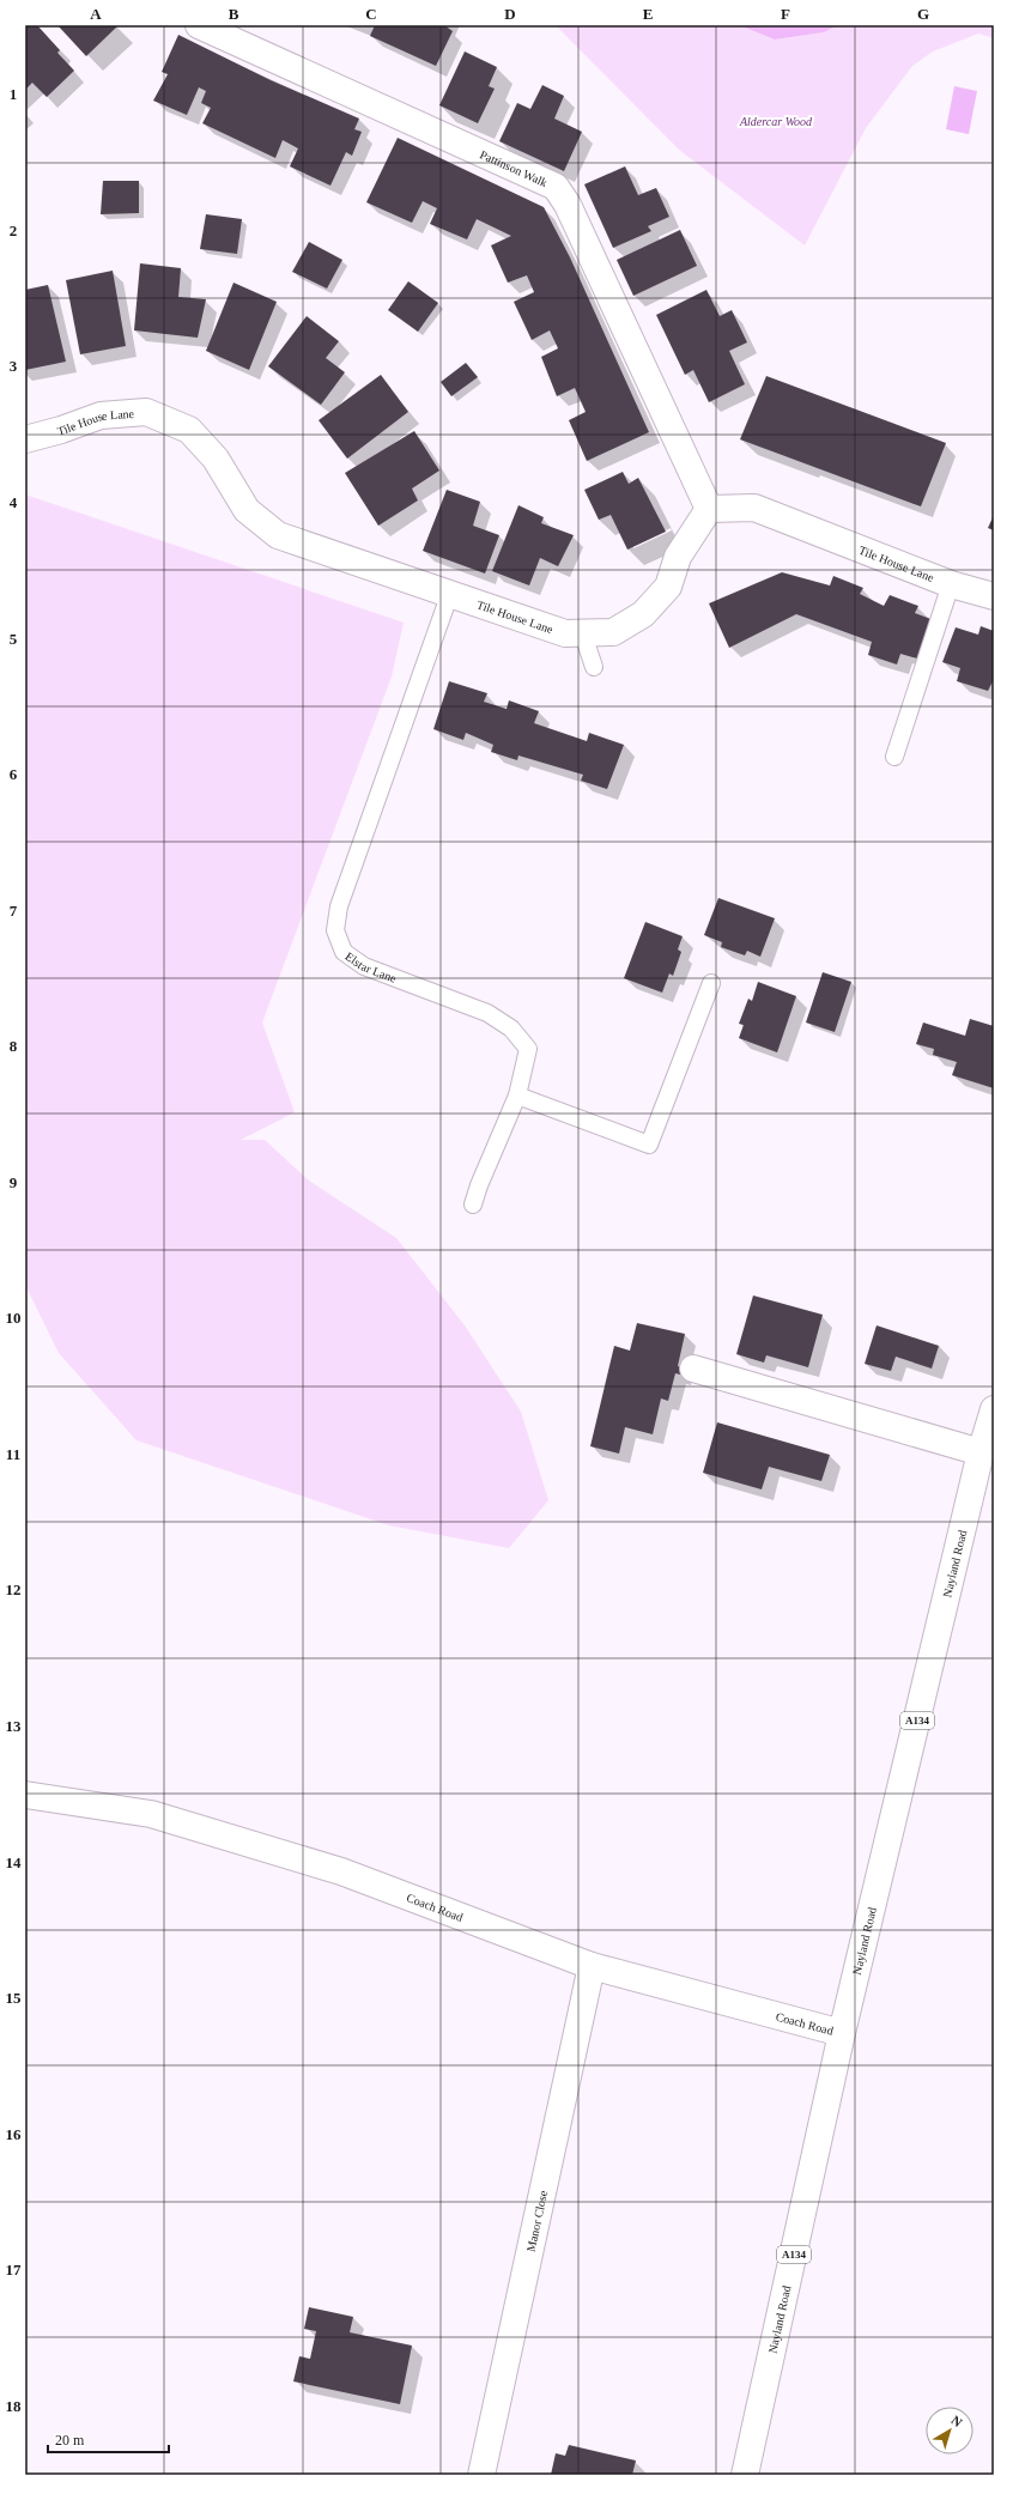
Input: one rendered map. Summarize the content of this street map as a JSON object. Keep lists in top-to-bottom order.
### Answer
{
  "streets": {
    "street": [
      "Pattinson Walk",
      "Tile House Lane",
      "Nayland Road",
      "A134",
      "Coach Road",
      "Manor Close"
    ],
    "lane": ["Elstar Lane"]
  },
  "crossings": [
    ["Pattinson Walk", "Tile House Lane"],
    ["Tile House Lane", "Elstar Lane"],
    ["Nayland Road", "Coach Road"],
    ["Coach Road", "Manor Close"]
  ],
  "parks": ["Aldercar Wood"],
  "scale_bar": "20 m",
  "north": "top right",
  "grid": {
    "columns": [
      "A",
      "B",
      "C",
      "D",
      "E",
      "F",
      "G"
    ],
    "rows": [
      "1",
      "2",
      "3",
      "4",
      "5",
      "6",
      "7",
      "8",
      "9",
      "10",
      "11",
      "12",
      "13",
      "14",
      "15",
      "16",
      "17",
      "18"
    ]
  }
}
